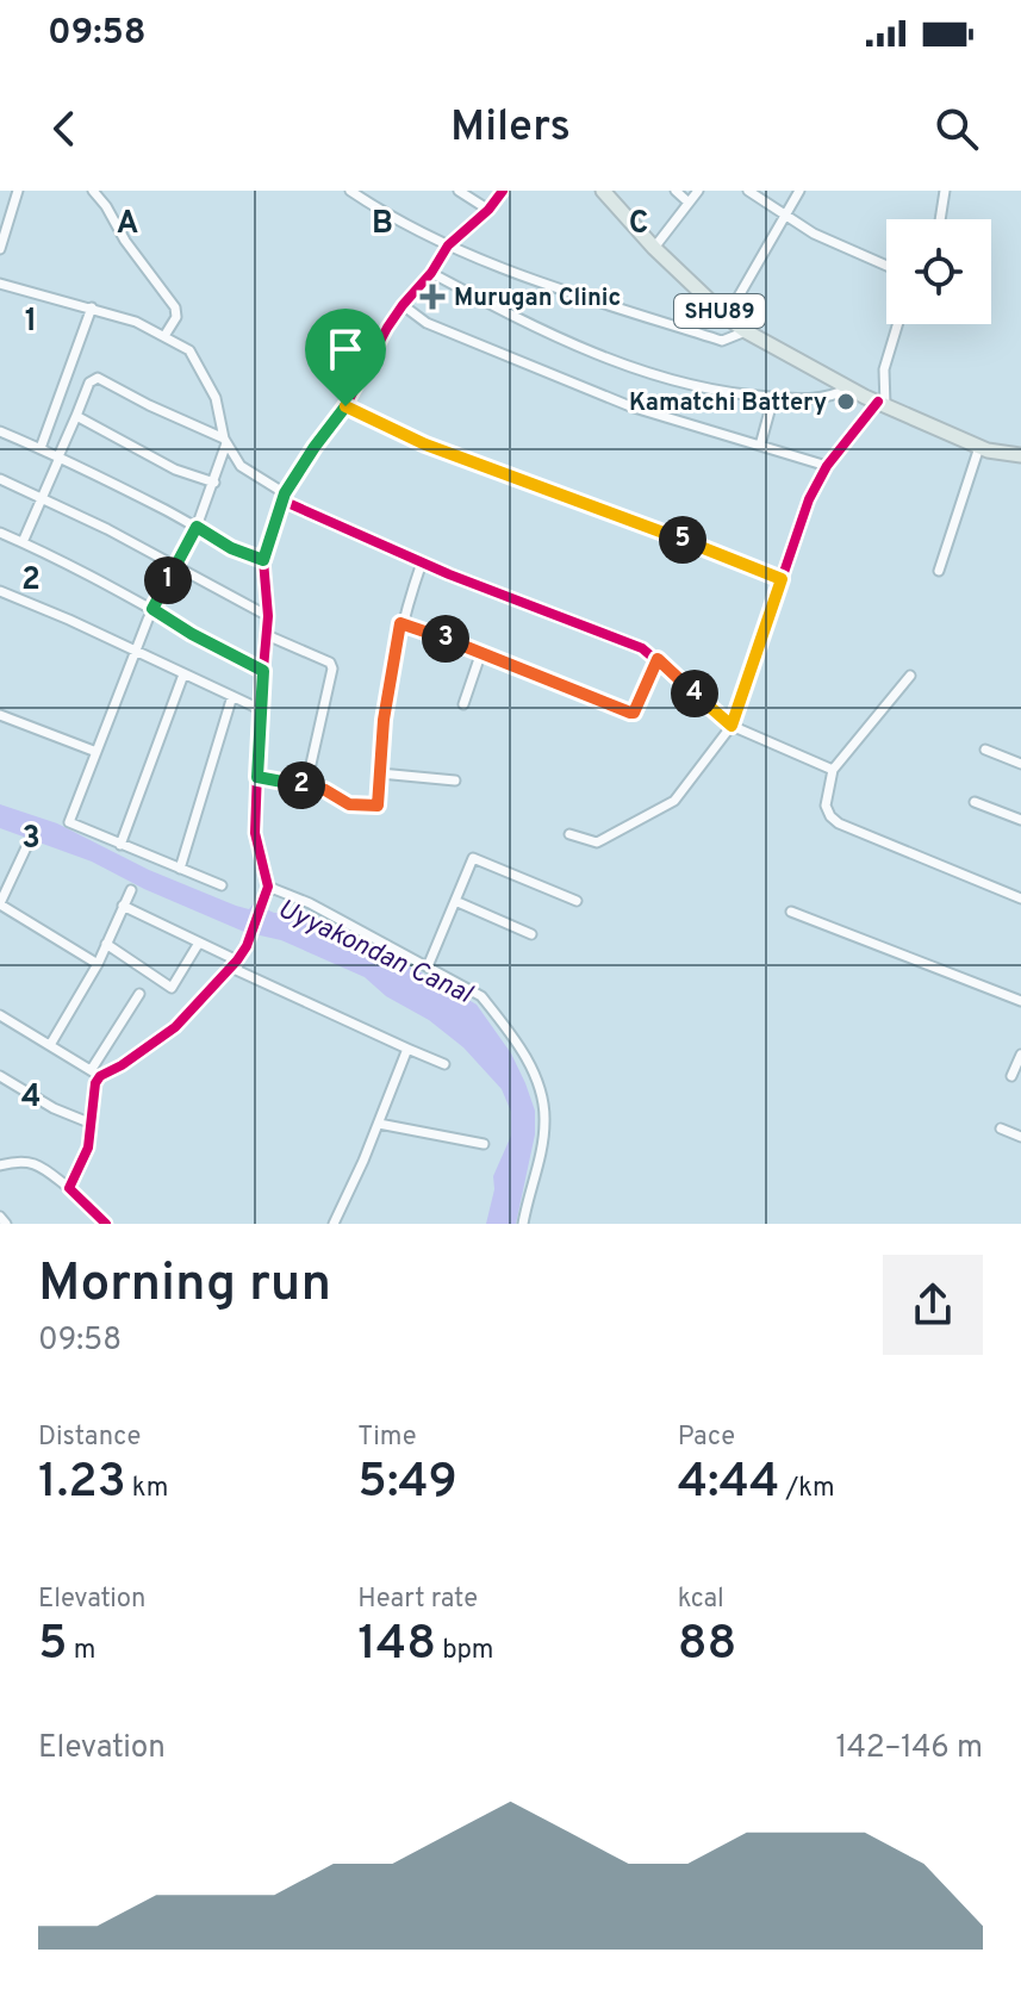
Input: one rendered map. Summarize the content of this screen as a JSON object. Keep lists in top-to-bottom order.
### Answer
{
  "streets": {
    "main road": ["SHU89"]
  },
  "water": ["Uyyakondan Canal"],
  "places": {
    "health": ["Murugan Clinic"],
    "other": ["Kamatchi Battery"]
  },
  "page": {
    "status": "09:58",
    "header": "Milers",
    "pins": [
      "5",
      "1",
      "3",
      "4",
      "2"
    ],
    "heading": ["Morning run", "09:58"],
    "stats": [
      ["Distance", "1.23 km"],
      ["Time", "5:49"],
      ["Pace", "4:44 /km"],
      ["Elevation", "5 m"],
      ["Heart rate", "148 bpm"],
      ["kcal", "88"]
    ],
    "chart": ["Elevation", "142–146 m"]
  },
  "grid": {
    "columns": ["A", "B", "C"],
    "rows": [
      "1",
      "2",
      "3",
      "4"
    ]
  }
}
